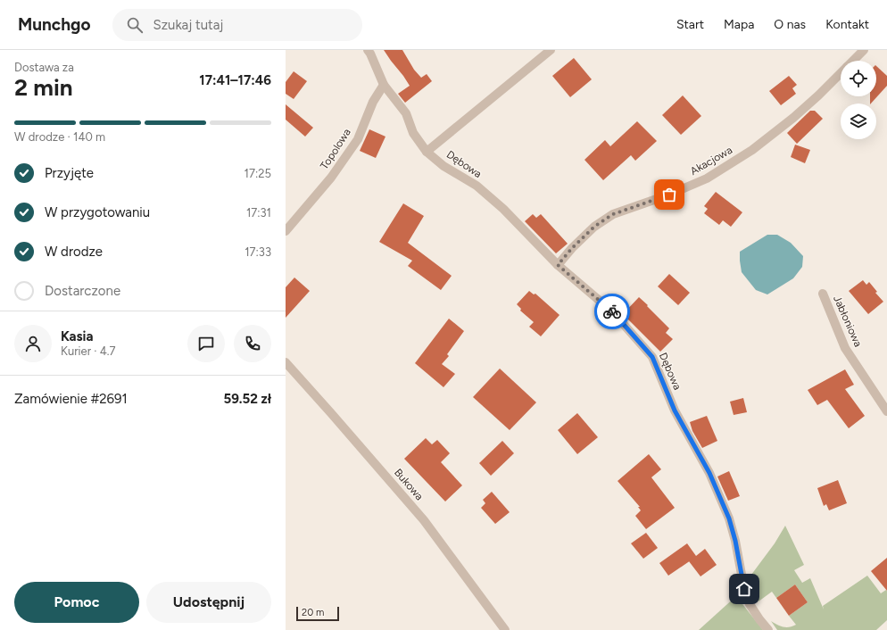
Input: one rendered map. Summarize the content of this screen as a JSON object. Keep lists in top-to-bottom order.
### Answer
{
  "streets": {
    "street": [
      "Topolowa",
      "Akacjowa",
      "Dębowa",
      "Jabłoniowa",
      "Bukowa"
    ]
  },
  "crossings": [
    ["Topolowa", "Dębowa"],
    ["Akacjowa", "Dębowa"]
  ],
  "scale_bar": "20 m",
  "page": {
    "header": "Munchgo",
    "search": "Szukaj tutaj",
    "nav": [
      "Start",
      "Mapa",
      "O nas",
      "Kontakt"
    ],
    "heading": ["2 min", "Dostawa za", "17:41–17:46"],
    "panel": [
      "Kasia",
      "Kurier · 4.7",
      "Zamówienie #2691",
      "59.52 zł"
    ],
    "bar": "W drodze · 140 m",
    "list": [
      ["Przyjęte", "17:25"],
      ["W przygotowaniu", "17:31"],
      ["W drodze", "17:33"],
      "Dostarczone"
    ],
    "buttons": ["Pomoc", "Udostępnij"],
    "scale": "20 m"
  }
}
